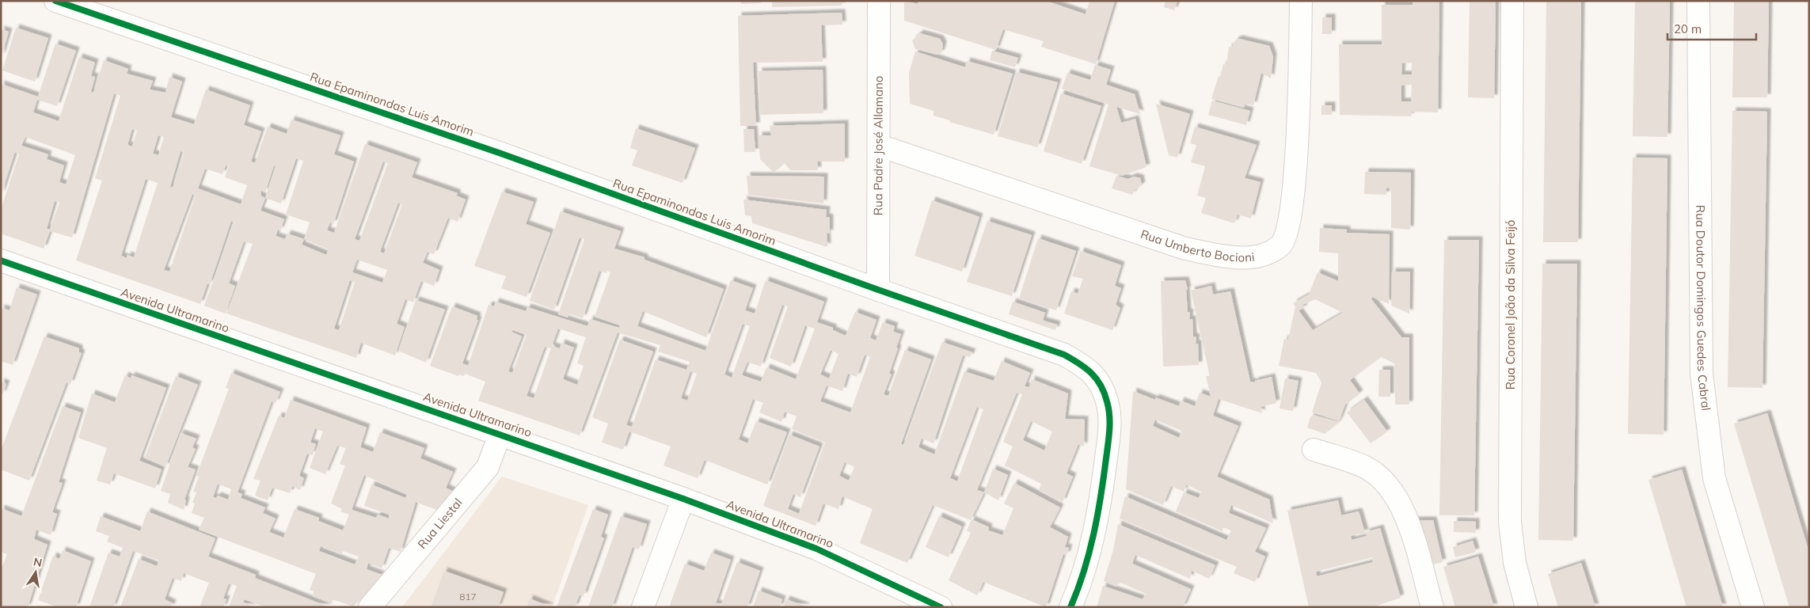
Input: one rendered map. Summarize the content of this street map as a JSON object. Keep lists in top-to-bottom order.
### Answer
{
  "streets": {
    "street": [
      "Rua Epaminondas Luis Amorim",
      "Rua Padre José Allamano",
      "Rua Umberto Bocioni",
      "Rua Coronel João da Silva Feijó",
      "Rua Doutor Domingos Guedes Cabral",
      "Avenida Ultramarino",
      "Rua Liestal"
    ]
  },
  "crossings": [
    ["Rua Epaminondas Luis Amorim", "Rua Padre José Allamano"],
    ["Rua Padre José Allamano", "Rua Umberto Bocioni"],
    ["Avenida Ultramarino", "Rua Liestal"]
  ],
  "house_numbers": ["817"],
  "scale_bar": "20 m",
  "north": "top"
}
